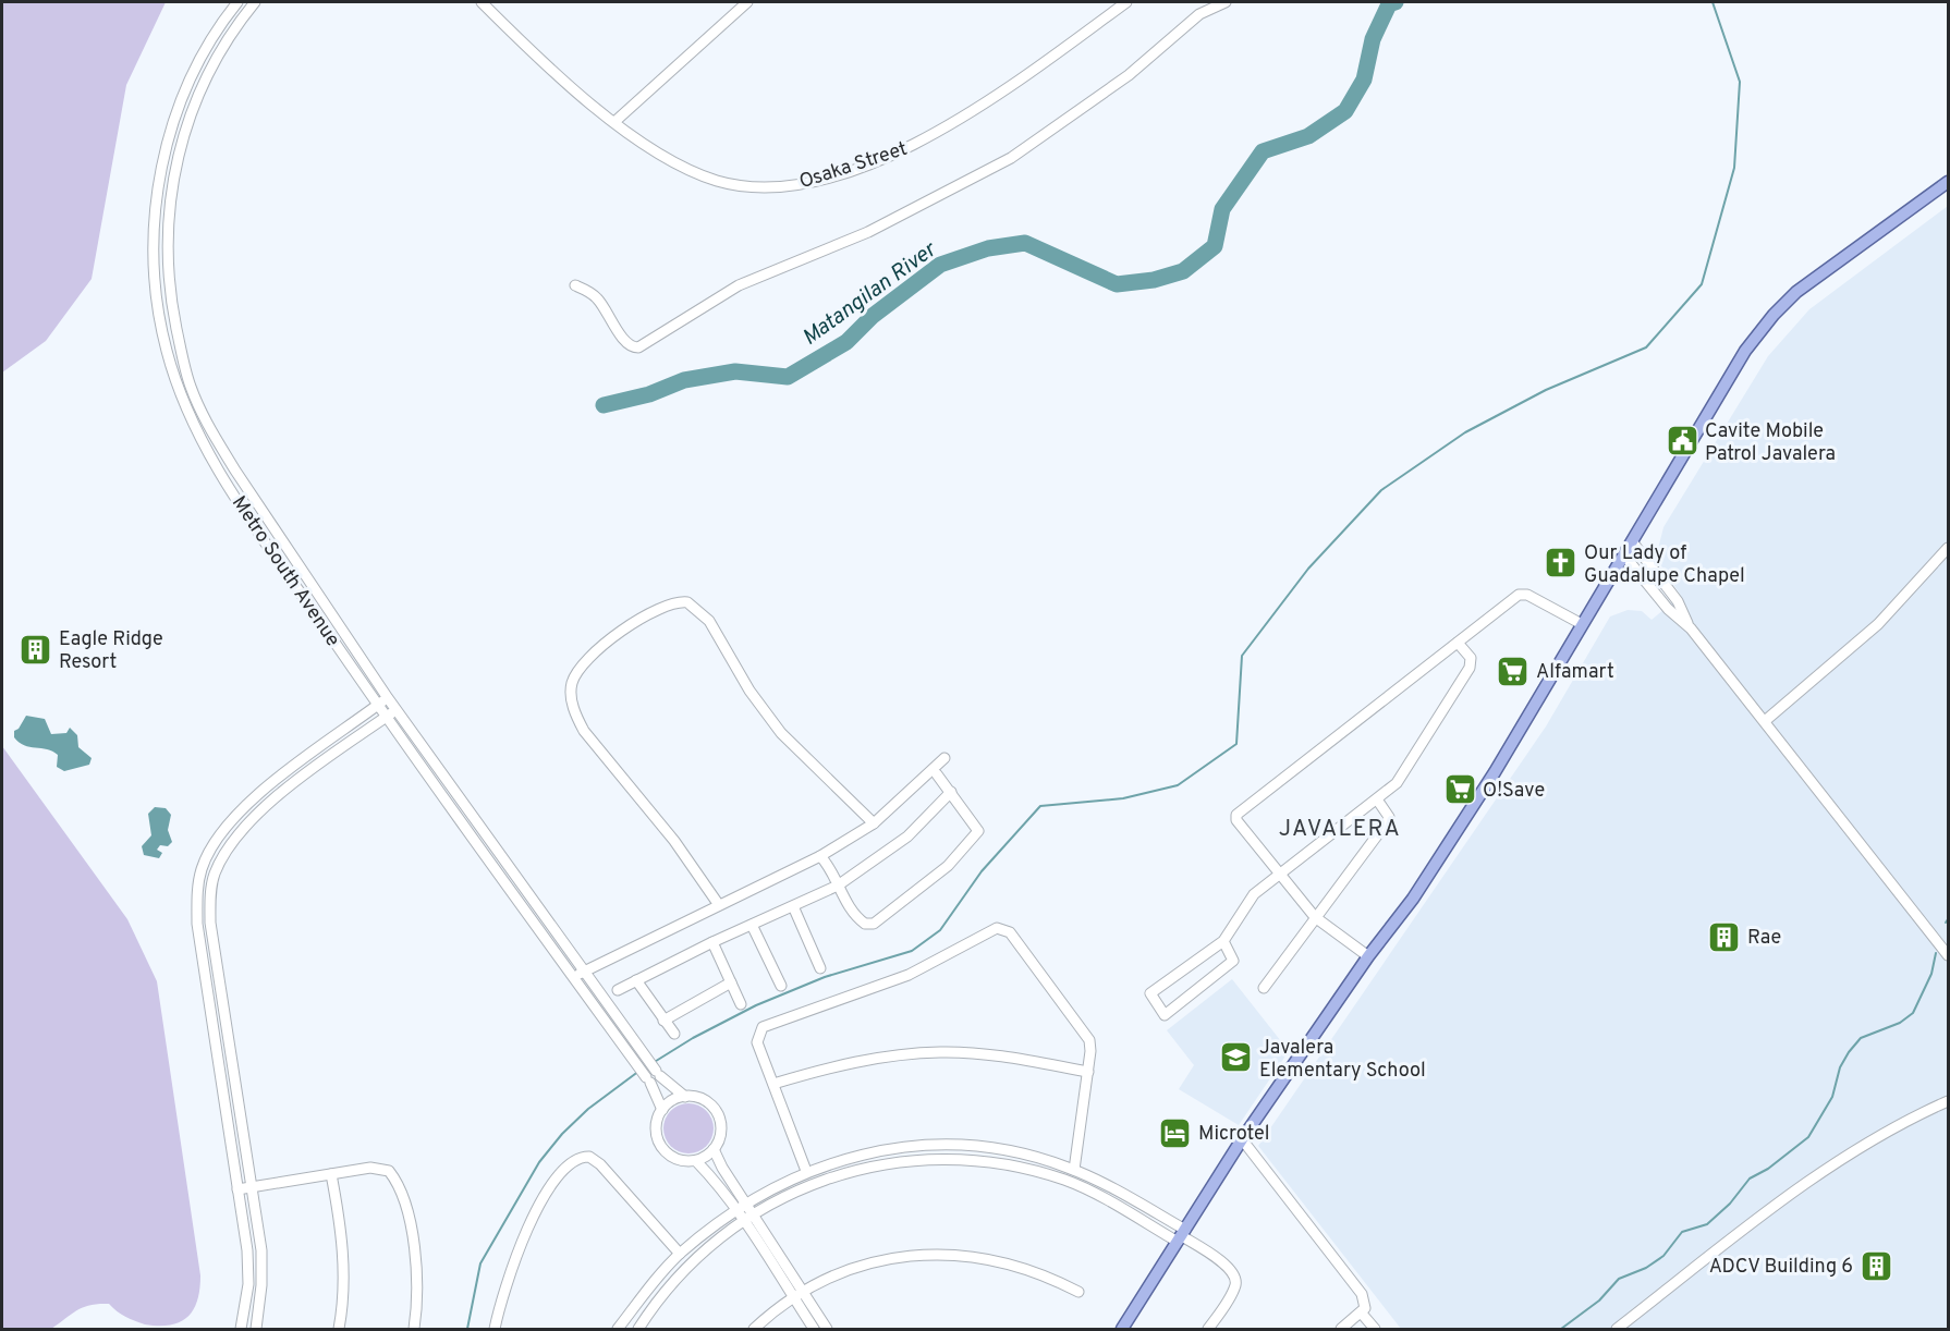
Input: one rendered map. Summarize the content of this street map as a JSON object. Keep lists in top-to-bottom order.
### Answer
{
  "streets": {
    "street": ["Osaka Street", "Metro South Avenue"]
  },
  "districts": ["JAVALERA"],
  "water": ["Matangilan River"],
  "places": {
    "public building": ["Cavite Mobile Patrol Javalera"],
    "church": ["Our Lady of Guadalupe Chapel"],
    "building": ["Eagle Ridge Resort", "Rae", "ADCV Building 6"],
    "supermarket": ["Alfamart", "O!Save"],
    "school or university": ["Javalera Elementary School"],
    "hotel": ["Microtel"]
  }
}
